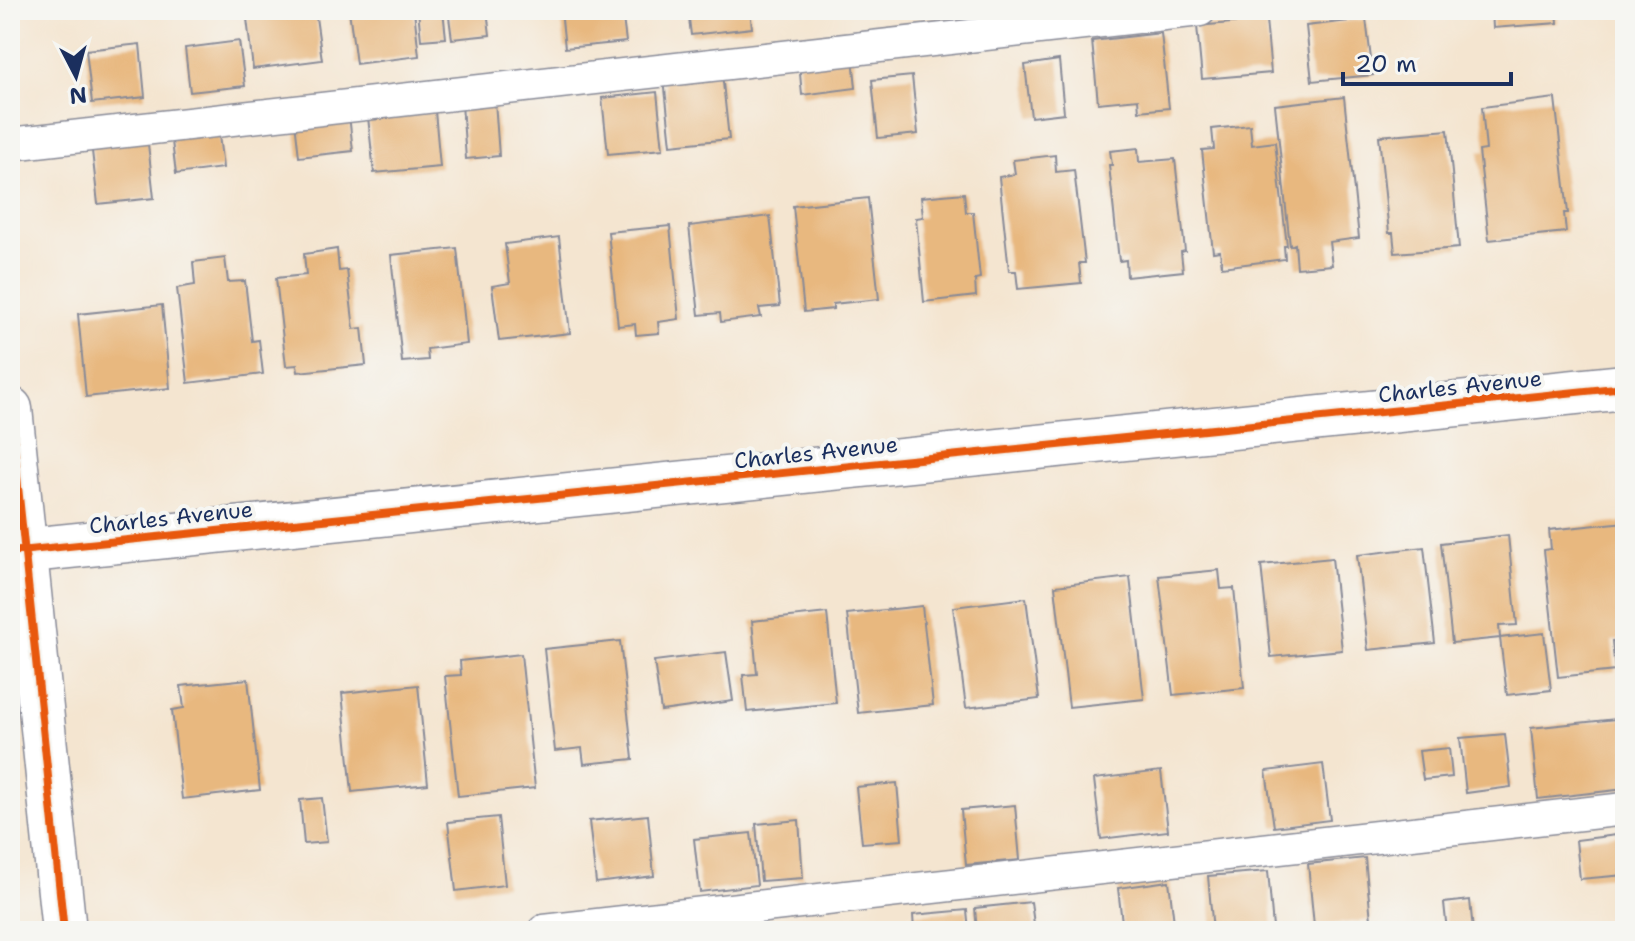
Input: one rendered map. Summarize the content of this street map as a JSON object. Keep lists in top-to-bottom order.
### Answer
{
  "streets": {
    "street": ["Charles Avenue"]
  },
  "scale_bar": "20 m",
  "north": "bottom"
}
